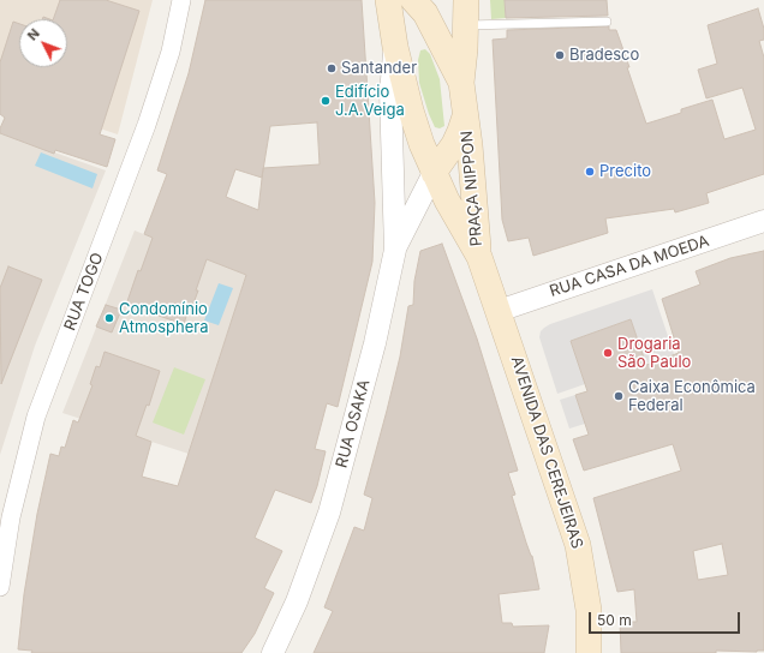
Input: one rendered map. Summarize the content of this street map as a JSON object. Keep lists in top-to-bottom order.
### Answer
{
  "streets": {
    "main road": ["PRAÇA NIPPON", "AVENIDA DAS CEREJEIRAS"],
    "street": ["RUA CASA DA MOEDA", "RUA TOGO", "RUA OSAKA"]
  },
  "crossings": [
    ["PRAÇA NIPPON", "RUA OSAKA"],
    ["PRAÇA NIPPON", "AVENIDA DAS CEREJEIRAS"],
    ["RUA CASA DA MOEDA", "AVENIDA DAS CEREJEIRAS"]
  ],
  "places": [
    "Bradesco",
    "Santander",
    "Edifício J.A.Veiga",
    "Precito",
    "Condomínio Atmosphera",
    "Drogaria São Paulo",
    "Caixa Econômica Federal"
  ],
  "scale_bar": "50 m",
  "north": "top left"
}
